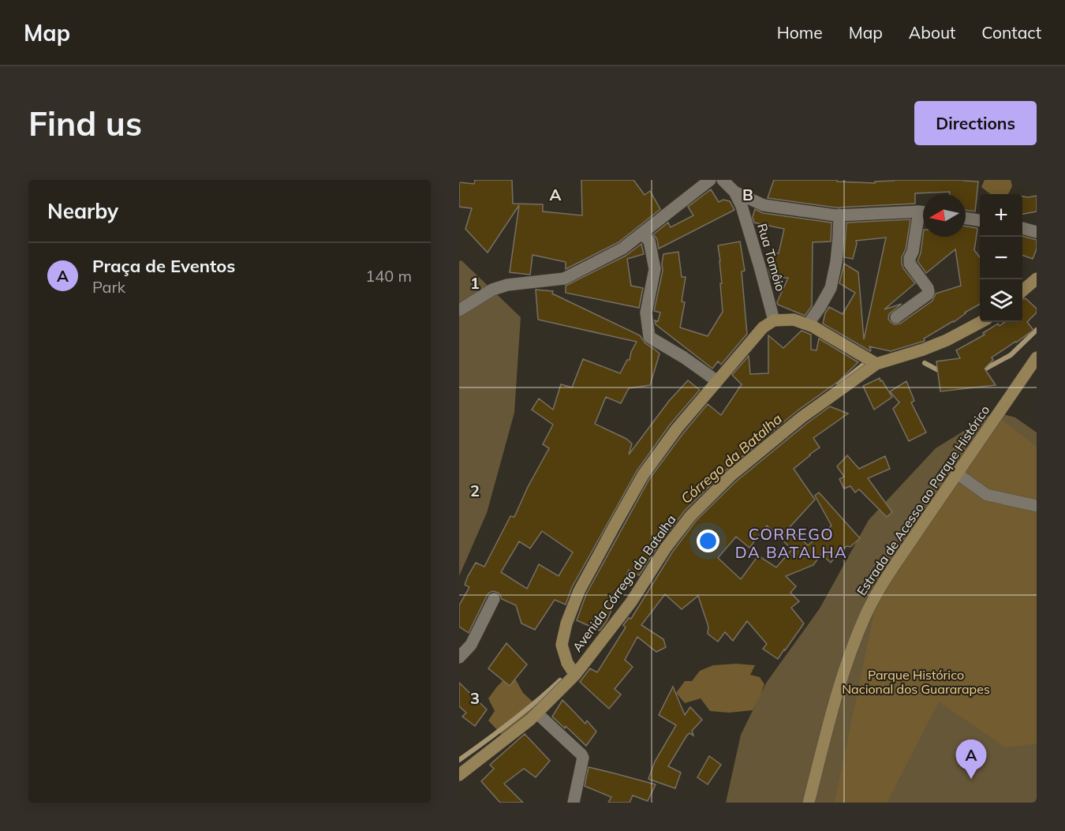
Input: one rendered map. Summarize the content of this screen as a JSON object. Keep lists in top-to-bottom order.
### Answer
{
  "streets": {
    "street": ["Rua Tamôio", "Estrada de Acesso ao Parque Histórico", "Avenida Córrego da Batalha"]
  },
  "districts": ["CORREGO DA BATALHA"],
  "water": ["Córrego da Batalha"],
  "parks": ["Parque Histórico Nacional dos Guararapes"],
  "north": "left",
  "page": {
    "header": "Map",
    "nav": [
      "Home",
      "Map",
      "About",
      "Contact"
    ],
    "buttons": "Directions",
    "title": "Find us",
    "heading": "Nearby",
    "map_buttons": ["+", "−"],
    "list": [
      {
        "mark": "A",
        "name": "Praça de Eventos",
        "note": "Park",
        "value": "140 m"
      }
    ],
    "pins": "A"
  },
  "grid": {
    "columns": ["A", "B"],
    "rows": ["1", "2", "3"]
  }
}
